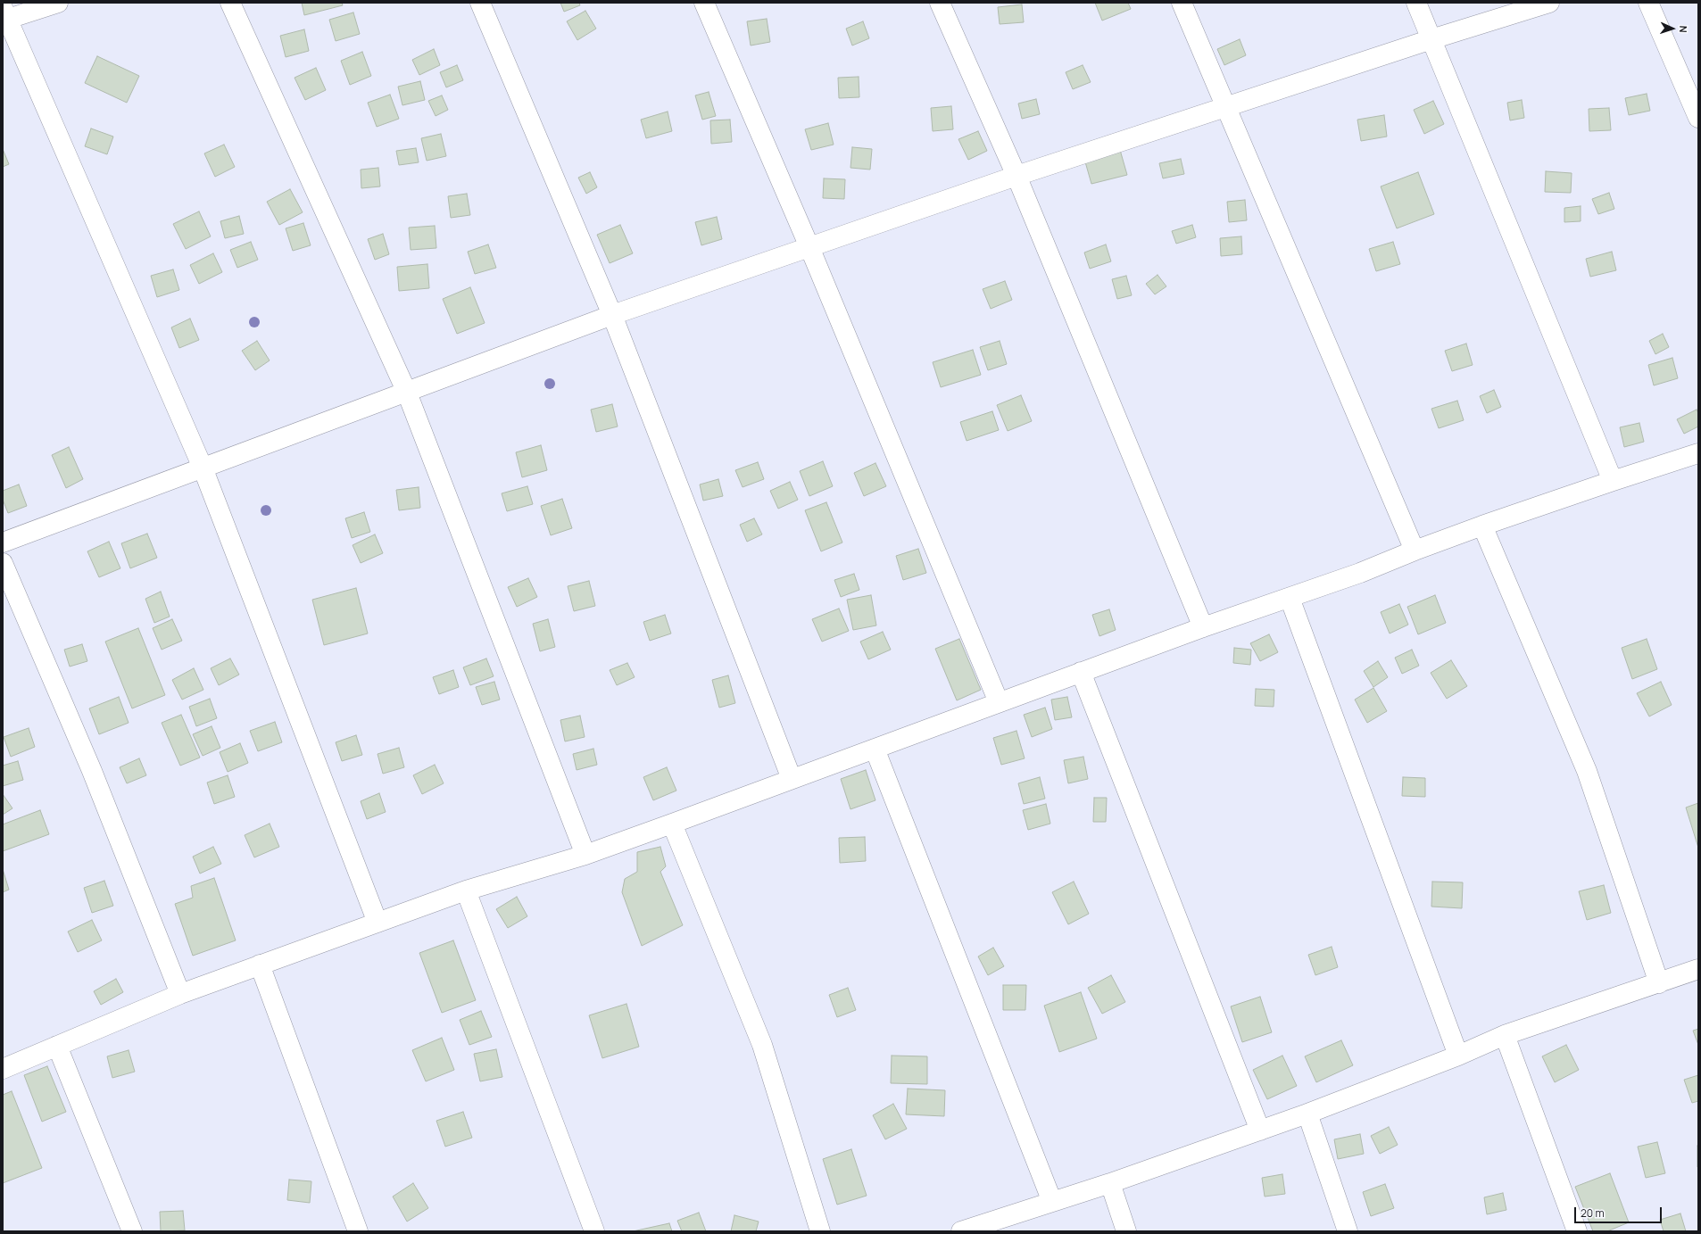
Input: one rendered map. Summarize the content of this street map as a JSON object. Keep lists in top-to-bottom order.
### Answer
{
  "scale_bar": "20 m",
  "north": "right"
}
